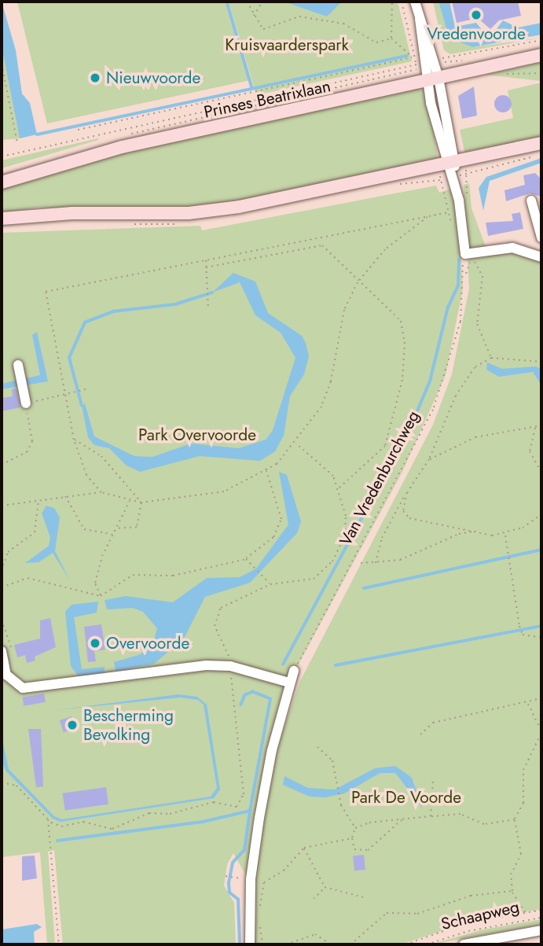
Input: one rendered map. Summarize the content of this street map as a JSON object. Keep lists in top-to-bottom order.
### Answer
{
  "streets": {
    "main road": ["Prinses Beatrixlaan"],
    "street": ["Schaapweg"],
    "path": ["Van Vredenburchweg"]
  },
  "parks": ["Kruisvaarderspark", "Park Overvoorde", "Park De Voorde"],
  "places": [
    "Vredenvoorde",
    "Nieuwvoorde",
    "Overvoorde",
    "Bescherming Bevolking"
  ]
}
